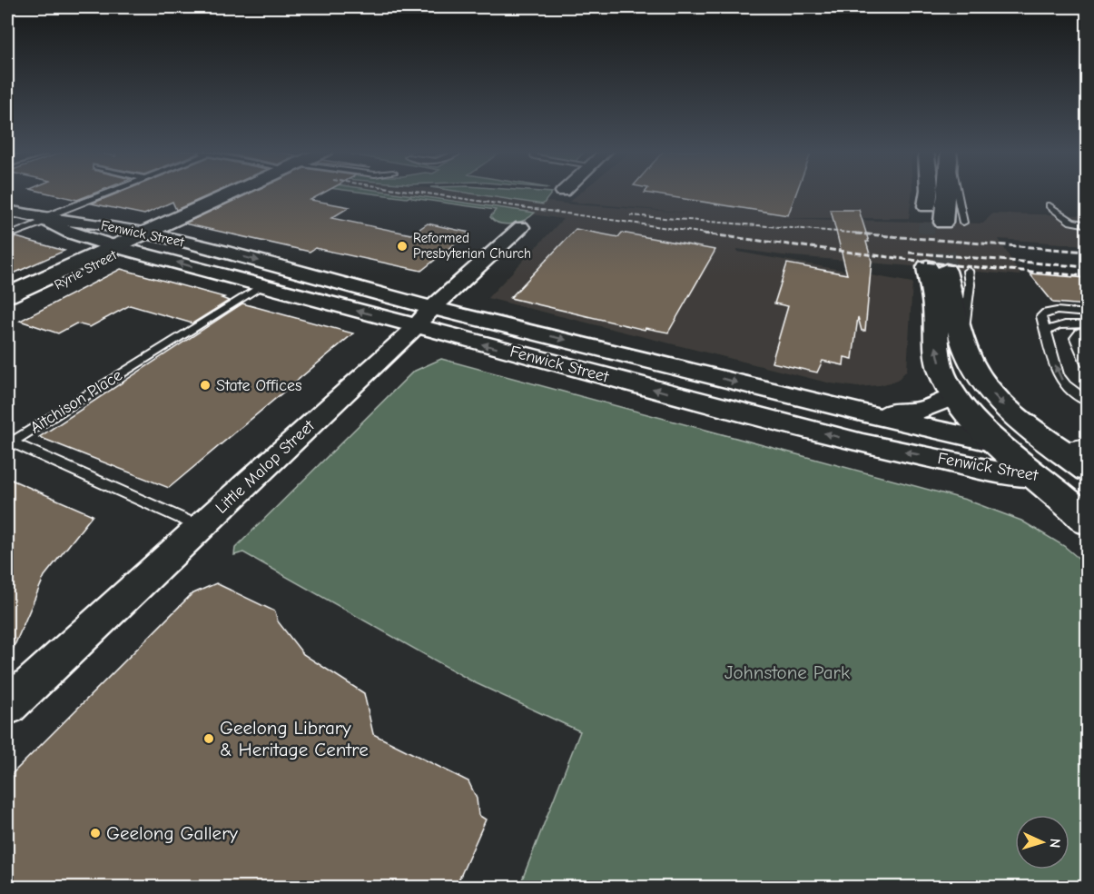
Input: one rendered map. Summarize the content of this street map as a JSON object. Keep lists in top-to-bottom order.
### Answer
{
  "streets": {
    "street": [
      "Fenwick Street",
      "Ryrie Street",
      "Aitchison Place",
      "Little Malop Street"
    ]
  },
  "crossings": [
    ["Fenwick Street", "Ryrie Street"],
    ["Fenwick Street", "Aitchison Place"],
    ["Fenwick Street", "Little Malop Street"],
    ["Aitchison Place", "Little Malop Street"]
  ],
  "parks": ["Johnstone Park"],
  "places": [
    "Reformed Presbyterian Church",
    "State Offices",
    "Geelong Library & Heritage Centre",
    "Geelong Gallery"
  ],
  "north": "right"
}
